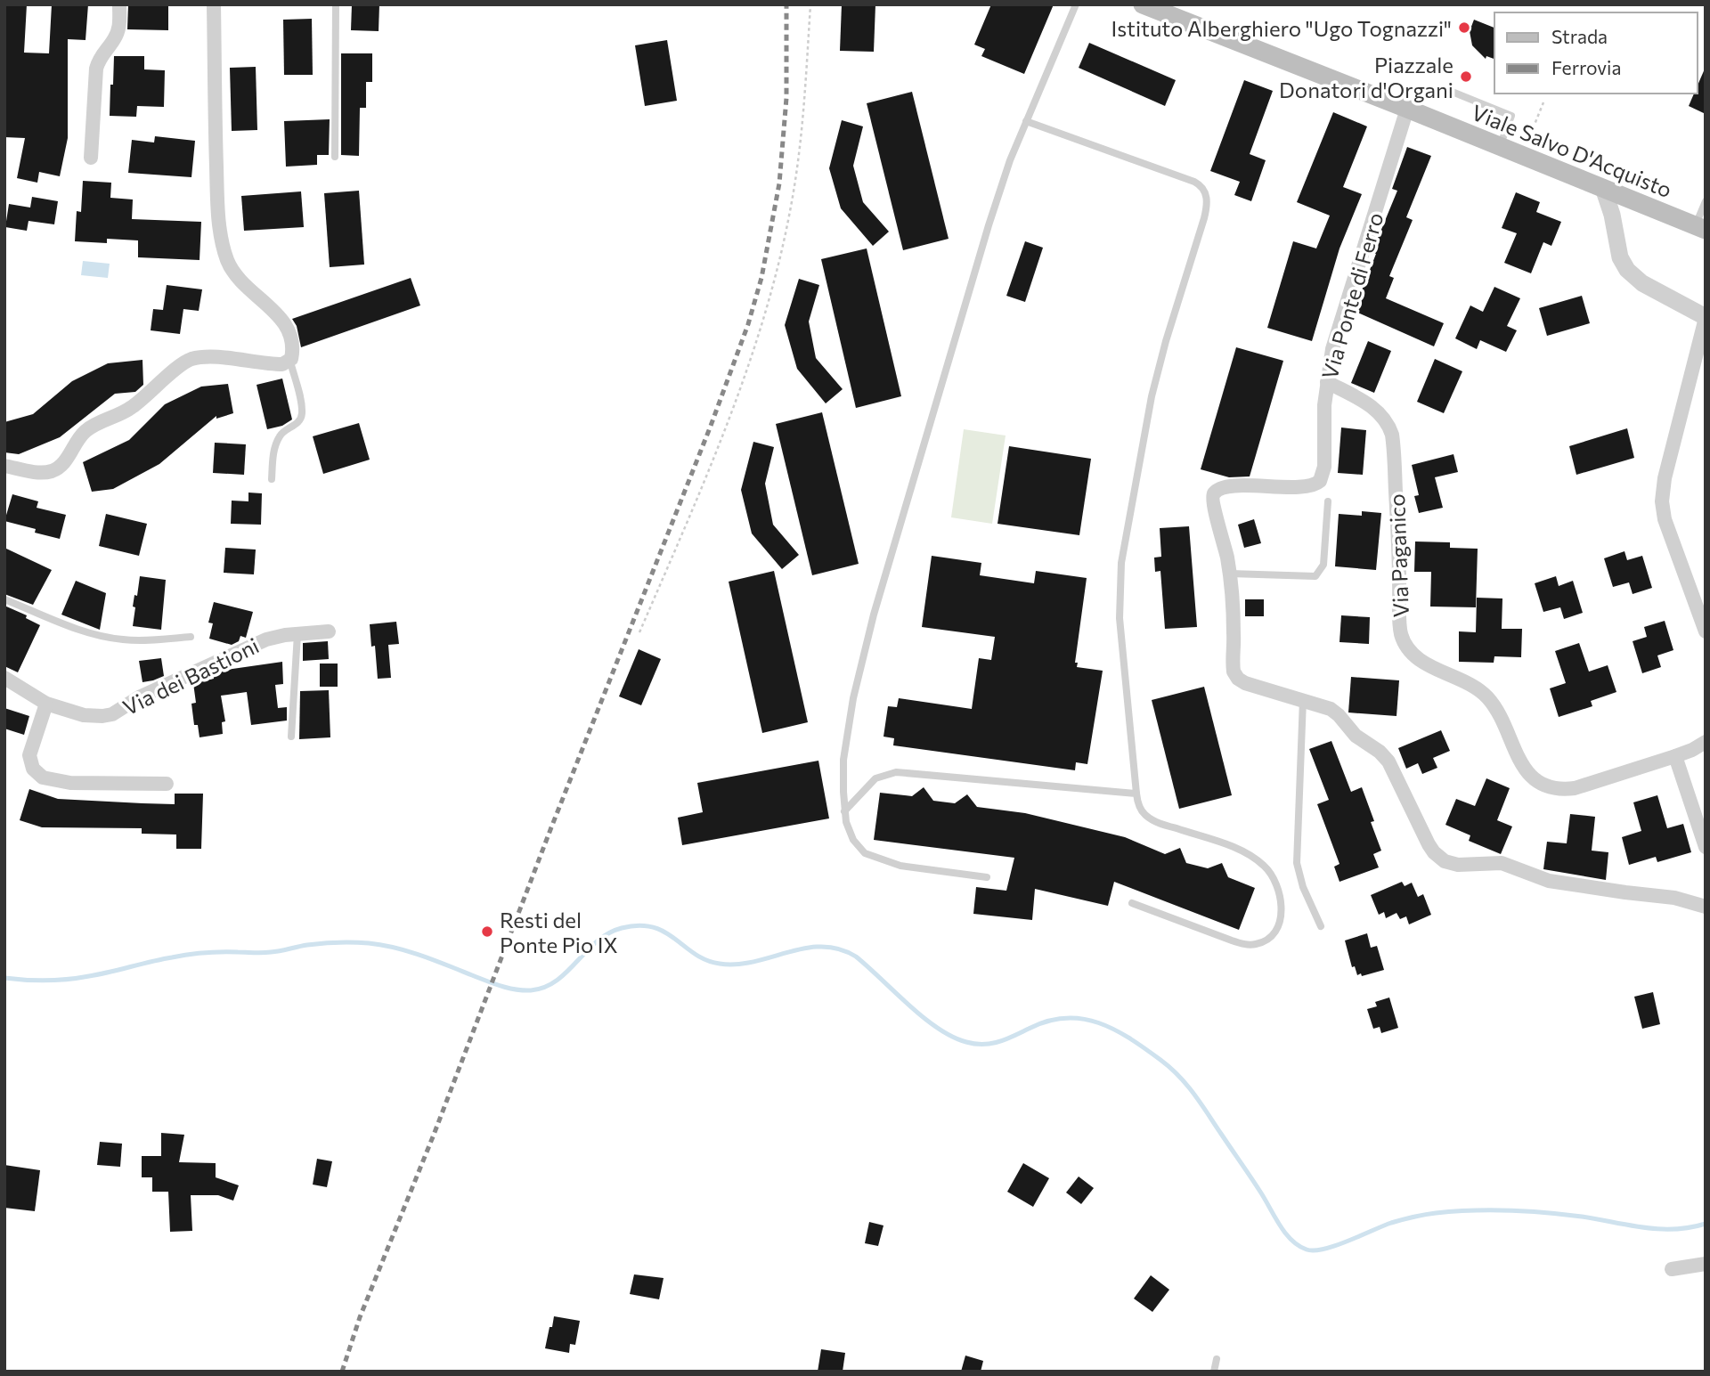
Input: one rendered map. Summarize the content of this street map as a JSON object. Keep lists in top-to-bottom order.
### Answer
{
  "streets": {
    "main road": ["Viale Salvo D'Acquisto"],
    "street": ["Via Ponte di Ferro", "Via Paganico", "Via dei Bastioni"]
  },
  "crossings": [
    ["Viale Salvo D'Acquisto", "Via Ponte di Ferro"],
    ["Via Ponte di Ferro", "Via Paganico"]
  ],
  "places": ["Istituto Alberghiero \"Ugo Tognazzi\"", "Piazzale Donatori d'Organi", "Resti del Ponte Pio IX"],
  "legend": ["Strada", "Ferrovia"]
}
